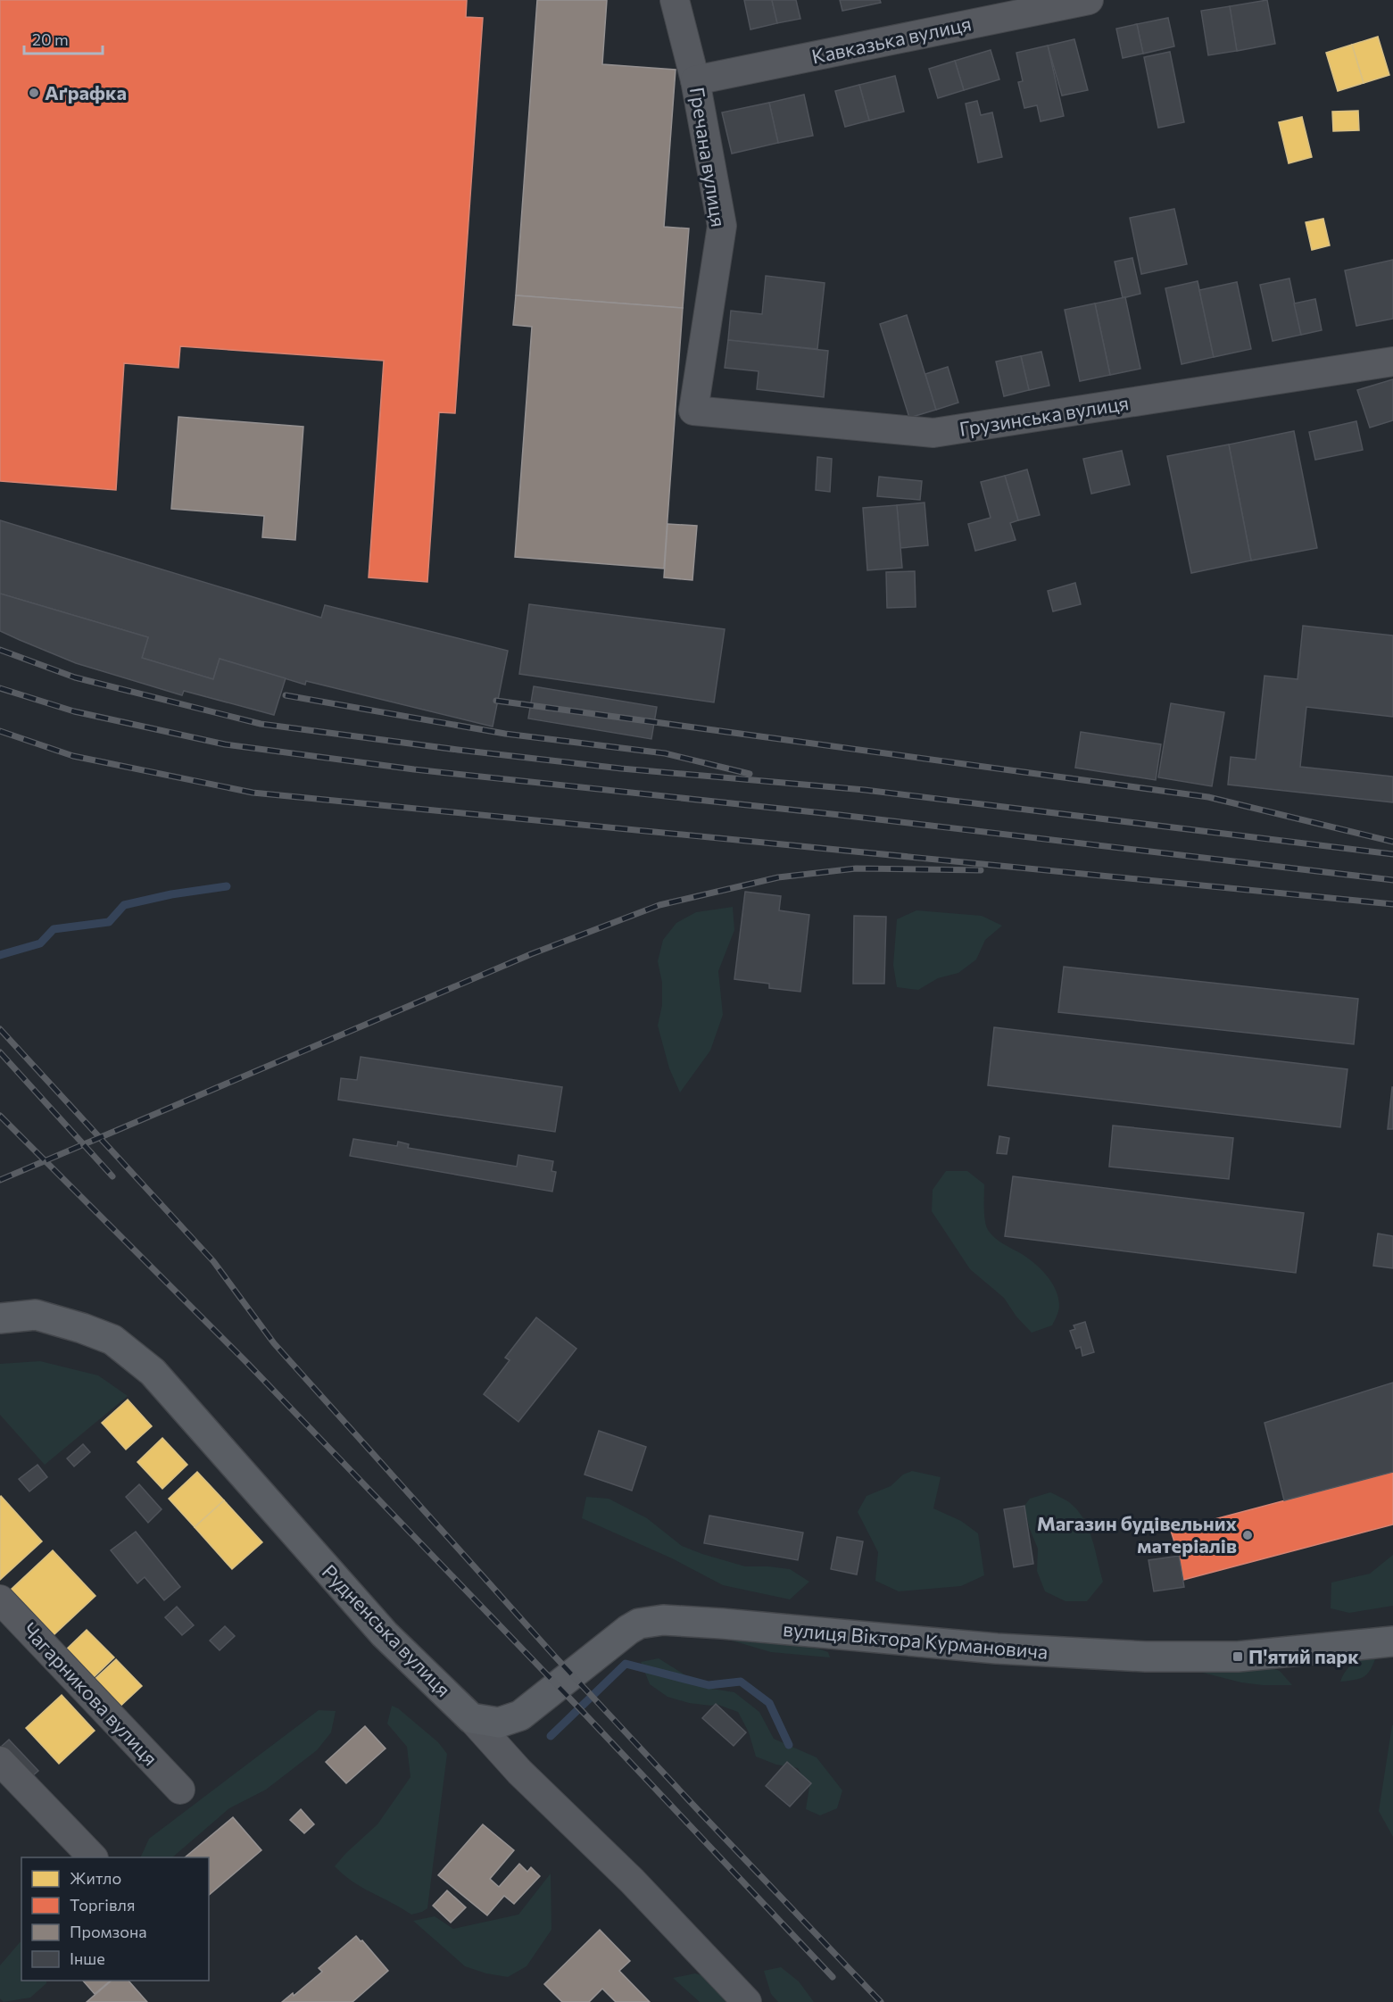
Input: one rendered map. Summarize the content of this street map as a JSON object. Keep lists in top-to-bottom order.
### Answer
{
  "streets": {
    "street": [
      "Кавказька вулиця",
      "Гречана вулиця",
      "Грузинська вулиця",
      "Рудненська вулиця",
      "вулиця Віктора Курмановича",
      "Чагарникова вулиця"
    ]
  },
  "crossings": [
    ["Кавказька вулиця", "Гречана вулиця"],
    ["Гречана вулиця", "Грузинська вулиця"],
    ["Рудненська вулиця", "вулиця Віктора Курмановича"]
  ],
  "places": {
    "other": ["Аґрафка", "Магазин будівельних матеріалів"],
    "transit": ["П'ятий парк"]
  },
  "legend": [
    "Житло",
    "Торгівля",
    "Промзона",
    "Інше"
  ],
  "scale_bar": "20 m"
}
